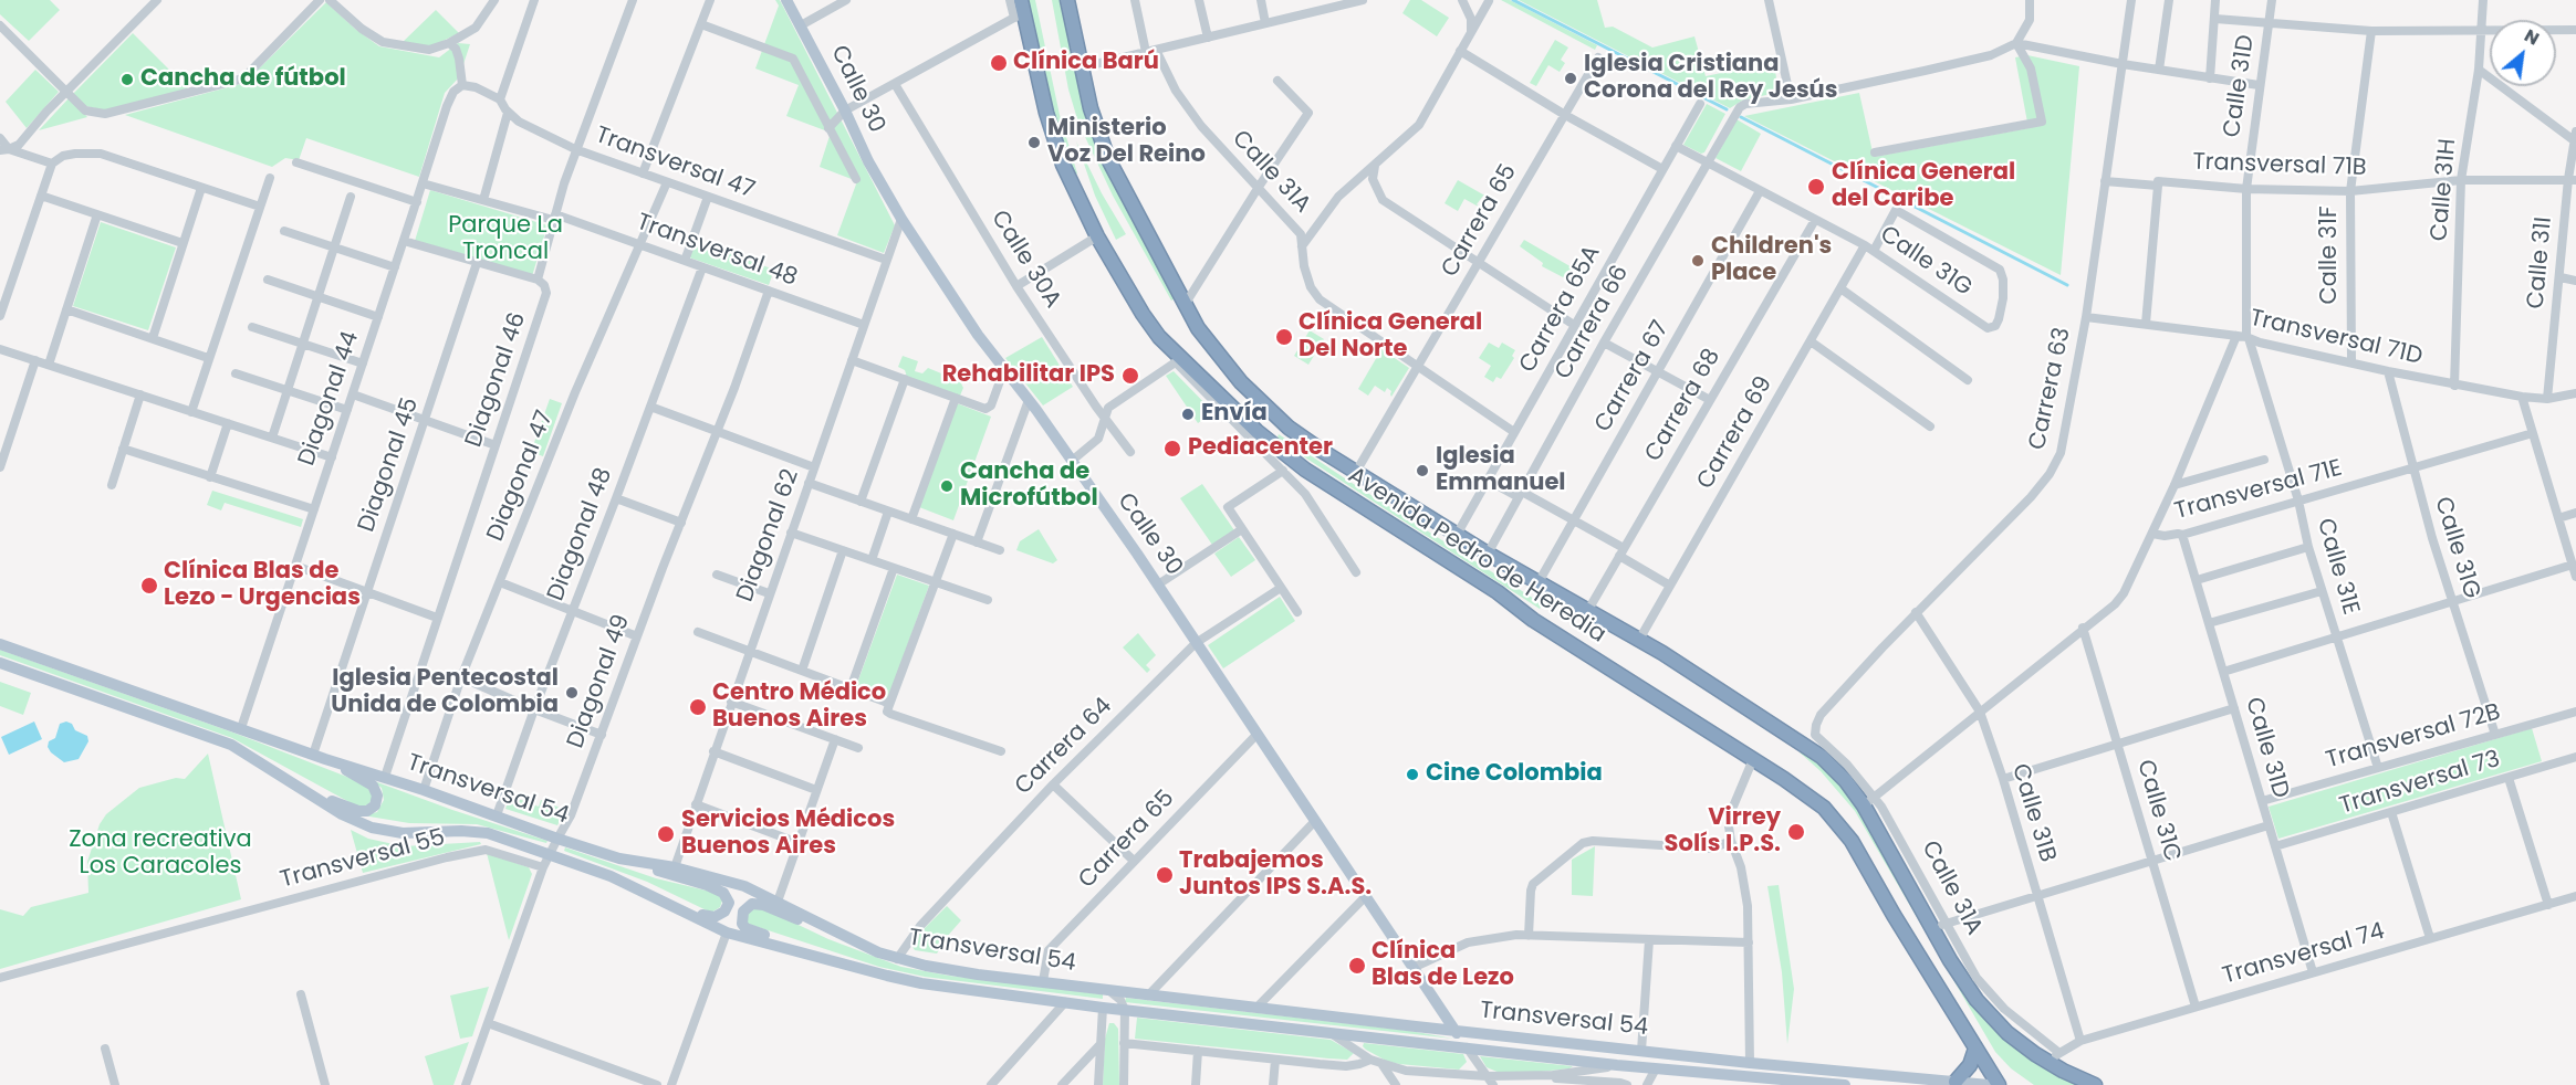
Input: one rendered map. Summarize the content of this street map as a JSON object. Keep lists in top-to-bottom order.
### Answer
{
  "streets": {
    "highway": ["Avenida Pedro de Heredia"],
    "main road": ["Calle 30", "Transversal 54"],
    "street": [
      "Calle 31D",
      "Transversal 47",
      "Transversal 71B",
      "Calle 31A",
      "Calle 31H",
      "Carrera 65",
      "Transversal 48",
      "Calle 31F",
      "Calle 30A",
      "Calle 31G",
      "Calle 31I",
      "Carrera 65A",
      "Carrera 66",
      "Transversal 71D",
      "Carrera 67",
      "Diagonal 46",
      "Carrera 63",
      "Diagonal 44",
      "Carrera 68",
      "Carrera 69",
      "Diagonal 45",
      "Diagonal 47",
      "Transversal 71E",
      "Diagonal 48",
      "Diagonal 62",
      "Calle 31E",
      "Diagonal 49",
      "Transversal 72B",
      "Carrera 64",
      "Transversal 73",
      "Calle 31C",
      "Calle 31B",
      "Transversal 55",
      "Transversal 74"
    ]
  },
  "crossings": [
    ["Calle 31D", "Transversal 71B"],
    ["Calle 31D", "Transversal 71D"],
    ["Calle 31D", "Transversal 71E"],
    ["Calle 31D", "Calle 31E"],
    ["Calle 31D", "Transversal 72B"],
    ["Calle 31D", "Transversal 73"],
    ["Calle 31D", "Transversal 74"],
    ["Calle 30", "Carrera 65"],
    ["Calle 30", "Diagonal 62"],
    ["Calle 30", "Carrera 64"],
    ["Calle 30", "Transversal 54"],
    ["Transversal 47", "Diagonal 46"],
    ["Transversal 47", "Diagonal 47"],
    ["Transversal 47", "Diagonal 62"],
    ["Transversal 71B", "Calle 31H"],
    ["Transversal 71B", "Calle 31F"],
    ["Transversal 71B", "Calle 31I"],
    ["Transversal 71B", "Carrera 63"],
    ["Calle 31A", "Carrera 65"],
    ["Calle 31A", "Carrera 65A"],
    ["Calle 31A", "Transversal 71E"],
    ["Calle 31A", "Avenida Pedro de Heredia"],
    ["Calle 31A", "Transversal 74"],
    ["Calle 31H", "Transversal 71D"],
    ["Carrera 65", "Avenida Pedro de Heredia"],
    ["Carrera 65", "Transversal 54"],
    ["Transversal 48", "Diagonal 46"],
    ["Transversal 48", "Diagonal 44"],
    ["Transversal 48", "Diagonal 47"],
    ["Transversal 48", "Diagonal 48"],
    ["Transversal 48", "Diagonal 62"],
    ["Transversal 48", "Diagonal 49"],
    ["Calle 31F", "Transversal 71D"],
    ["Calle 31G", "Carrera 65A"],
    ["Calle 31G", "Carrera 66"],
    ["Calle 31G", "Transversal 71D"],
    ["Calle 31G", "Carrera 67"],
    ["Calle 31G", "Carrera 68"],
    ["Calle 31G", "Carrera 69"],
    ["Calle 31G", "Transversal 71E"],
    ["Calle 31G", "Transversal 72B"],
    ["Calle 31I", "Transversal 71D"],
    ["Carrera 65A", "Avenida Pedro de Heredia"],
    ["Carrera 66", "Avenida Pedro de Heredia"],
    ["Transversal 71D", "Carrera 63"],
    ["Transversal 71D", "Calle 31E"],
    ["Carrera 67", "Avenida Pedro de Heredia"],
    ["Diagonal 46", "Transversal 54"],
    ["Carrera 63", "Avenida Pedro de Heredia"],
    ["Carrera 63", "Calle 31B"],
    ["Diagonal 44", "Transversal 54"],
    ["Carrera 68", "Avenida Pedro de Heredia"],
    ["Carrera 69", "Avenida Pedro de Heredia"],
    ["Diagonal 45", "Transversal 54"],
    ["Diagonal 47", "Transversal 54"],
    ["Transversal 71E", "Avenida Pedro de Heredia"],
    ["Transversal 71E", "Calle 31E"],
    ["Transversal 71E", "Calle 31C"],
    ["Transversal 71E", "Calle 31B"],
    ["Diagonal 48", "Transversal 54"],
    ["Diagonal 62", "Transversal 54"],
    ["Avenida Pedro de Heredia", "Transversal 74"],
    ["Calle 31E", "Transversal 72B"],
    ["Diagonal 49", "Transversal 54"],
    ["Diagonal 49", "Transversal 55"],
    ["Carrera 64", "Transversal 54"],
    ["Calle 31C", "Transversal 74"],
    ["Calle 31B", "Transversal 74"]
  ],
  "parks": ["Parque La Troncal", "Zona recreativa Los Caracoles"],
  "places": [
    "Clínica Barú",
    "Iglesia Cristiana Corona del Rey Jesús",
    "Cancha de fútbol",
    "Ministerio Voz Del Reino",
    "Clínica General del Caribe",
    "Children's Place",
    "Clínica General Del Norte",
    "Rehabilitar IPS",
    "Envía",
    "Pediacenter",
    "Iglesia Emmanuel",
    "Cancha de Microfútbol",
    "Clínica Blas de Lezo - Urgencias",
    "Iglesia Pentecostal Unida de Colombia",
    "Centro Médico Buenos Aires",
    "Cine Colombia",
    "Virrey Solís I.P.S.",
    "Servicios Médicos Buenos Aires",
    "Trabajemos Juntos IPS S.A.S.",
    "Clínica Blas de Lezo"
  ],
  "north": "top right"
}
